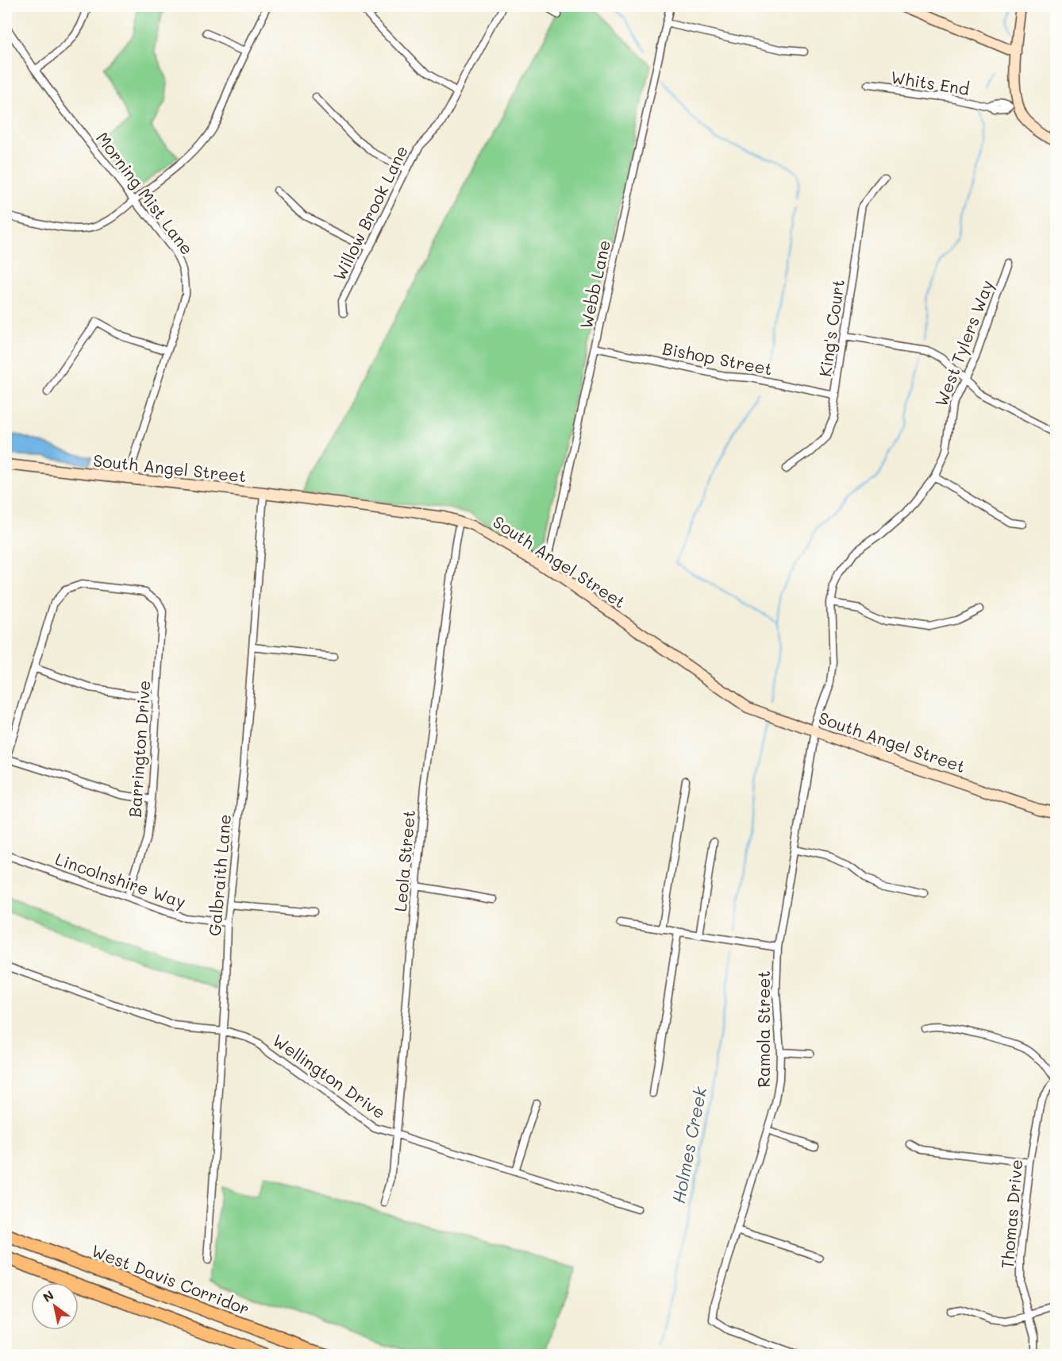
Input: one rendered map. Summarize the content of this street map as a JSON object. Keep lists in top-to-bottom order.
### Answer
{
  "streets": {
    "highway": ["West Davis Corridor"],
    "street": [
      "Whits End",
      "Morning Mist Lane",
      "Willow Brook Lane",
      "Webb Lane",
      "King's Court",
      "West Tylers Way",
      "Bishop Street",
      "South Angel Street",
      "Barrington Drive",
      "Leola Street",
      "Galbraith Lane",
      "Lincolnshire Way",
      "Ramola Street",
      "Wellington Drive",
      "Thomas Drive"
    ]
  },
  "crossings": [
    ["Morning Mist Lane", "South Angel Street"],
    ["Webb Lane", "Bishop Street"],
    ["Webb Lane", "South Angel Street"],
    ["King's Court", "Bishop Street"],
    ["West Tylers Way", "South Angel Street"],
    ["West Tylers Way", "Ramola Street"],
    ["South Angel Street", "Leola Street"],
    ["South Angel Street", "Galbraith Lane"],
    ["South Angel Street", "Ramola Street"],
    ["Barrington Drive", "Lincolnshire Way"],
    ["Leola Street", "Wellington Drive"],
    ["Galbraith Lane", "Lincolnshire Way"],
    ["Galbraith Lane", "Wellington Drive"]
  ],
  "water": ["Holmes Creek"],
  "north": "top left"
}
